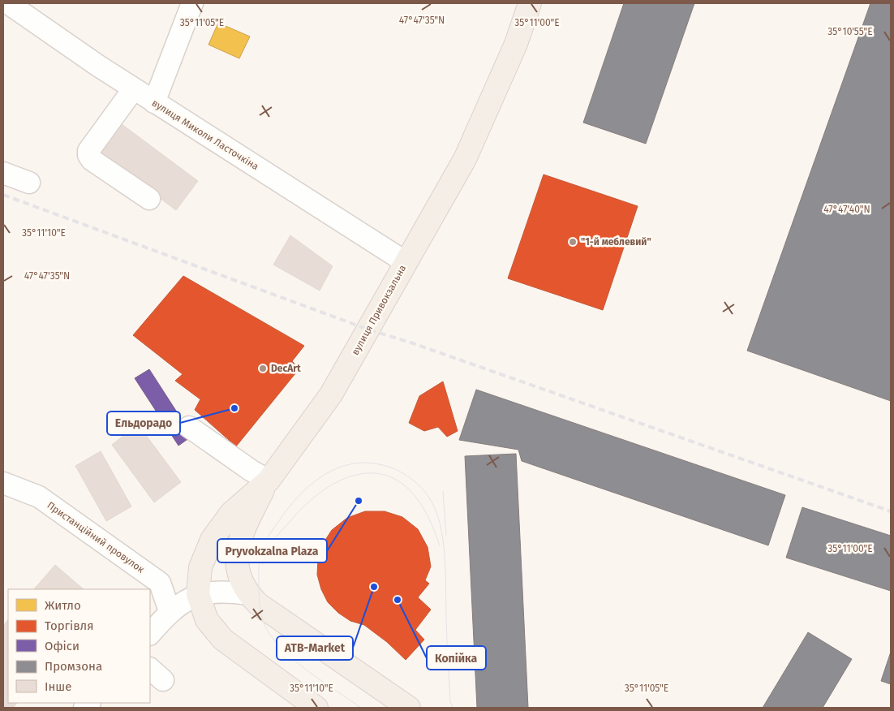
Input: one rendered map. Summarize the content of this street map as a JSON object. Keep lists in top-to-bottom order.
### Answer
{
  "streets": {
    "main road": ["вулиця Привокзальна"],
    "street": ["вулиця Миколи Ласточкіна", "Пристанційний провулок"]
  },
  "crossings": [
    ["вулиця Миколи Ласточкіна", "вулиця Привокзальна"]
  ],
  "places": [
    "\"1-й меблевий\"",
    "DecArt",
    "Ельдорадо",
    "Pryvokzalna Plaza",
    "ATB-Market",
    "Копійка"
  ],
  "legend": [
    "Житло",
    "Торгівля",
    "Офіси",
    "Промзона",
    "Інше"
  ],
  "coordinates": [
    "47°47'35\"N",
    "35°11'05\"E",
    "35°11'00\"E",
    "35°10'55\"E",
    "47°47'40\"N",
    "35°11'10\"E"
  ]
}
